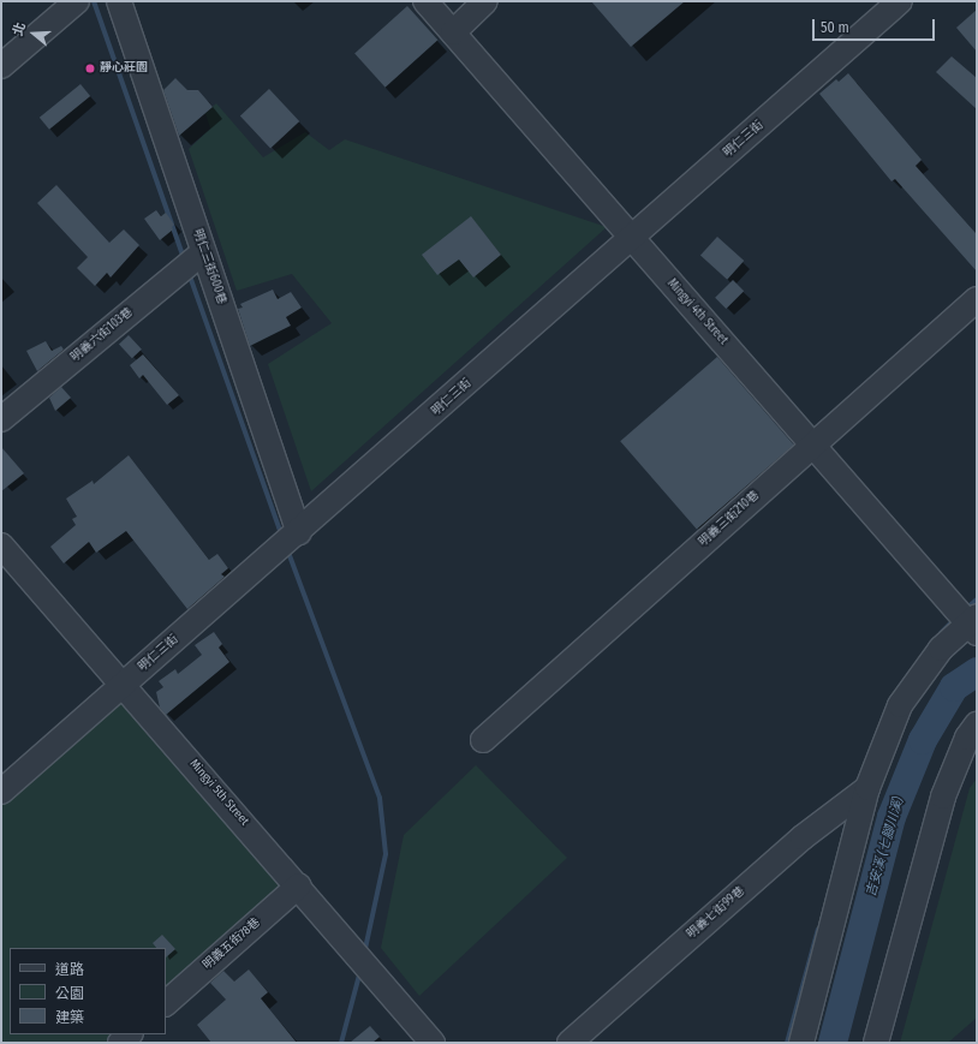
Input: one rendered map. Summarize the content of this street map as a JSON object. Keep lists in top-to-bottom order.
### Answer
{
  "streets": {
    "street": [
      "明仁三街",
      "明仁三街600巷",
      "Mingyi 4th Street",
      "明義六街103巷",
      "明義三街210巷",
      "Mingyi 5th Street",
      "明義七街99巷",
      "明義五街78巷"
    ]
  },
  "crossings": [
    ["明仁三街", "明仁三街600巷"],
    ["明仁三街", "Mingyi 4th Street"],
    ["明仁三街", "Mingyi 5th Street"],
    ["明仁三街600巷", "明義六街103巷"],
    ["Mingyi 4th Street", "明義三街210巷"],
    ["Mingyi 5th Street", "明義五街78巷"]
  ],
  "water": ["吉安溪 (七腳川溪)"],
  "places": ["靜心莊園"],
  "legend": ["道路", "公園", "建築"],
  "scale_bar": "50 m",
  "north": "left"
}
